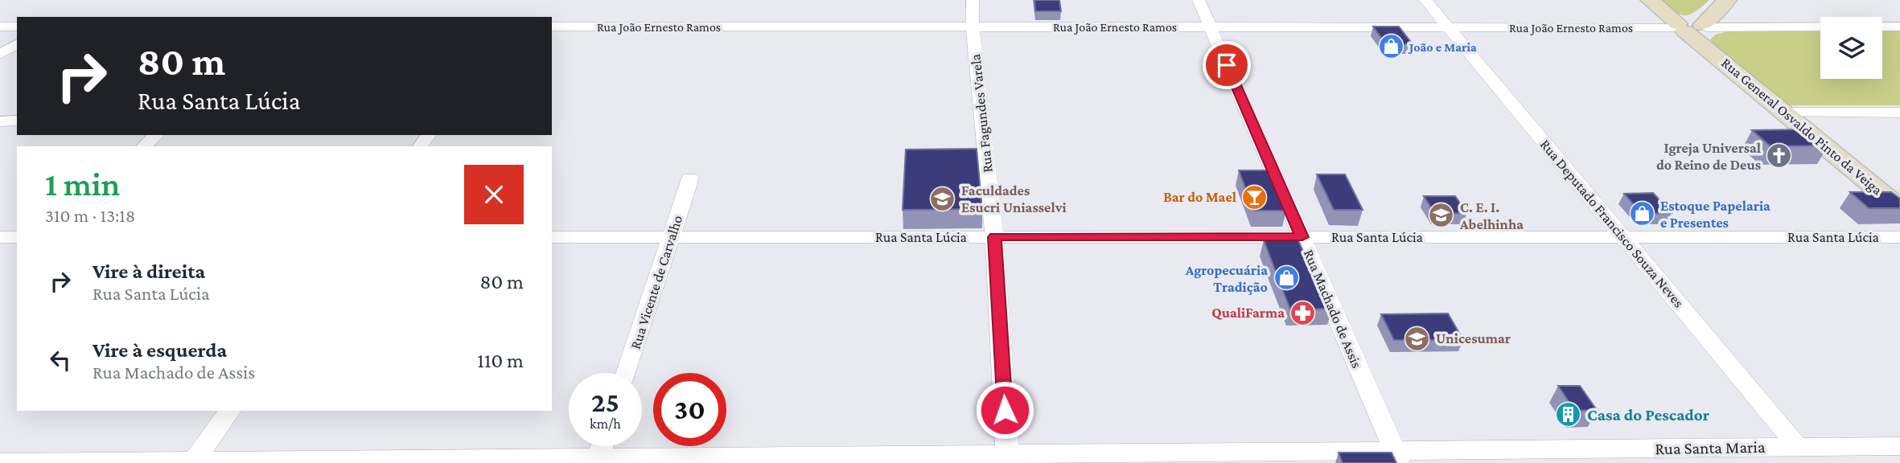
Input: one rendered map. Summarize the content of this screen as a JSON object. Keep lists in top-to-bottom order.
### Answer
{
  "streets": {
    "street": [
      "Rua João Ernesto Ramos",
      "Rua Fagundes Varela",
      "Rua General Osvaldo Pinto da Veiga",
      "Rua Deputado Francisco Souza Neves",
      "Rua Santa Lúcia",
      "Rua Vicente de Carvalho",
      "Rua Machado de Assis",
      "Rua Santa Maria"
    ]
  },
  "crossings": [
    ["Rua João Ernesto Ramos", "Rua Fagundes Varela"],
    ["Rua João Ernesto Ramos", "Rua General Osvaldo Pinto da Veiga"],
    ["Rua João Ernesto Ramos", "Rua Deputado Francisco Souza Neves"],
    ["Rua João Ernesto Ramos", "Rua Machado de Assis"],
    ["Rua Fagundes Varela", "Rua Santa Lúcia"],
    ["Rua Fagundes Varela", "Rua Santa Maria"],
    ["Rua Deputado Francisco Souza Neves", "Rua Santa Lúcia"],
    ["Rua Deputado Francisco Souza Neves", "Rua Santa Maria"],
    ["Rua Santa Lúcia", "Rua Vicente de Carvalho"],
    ["Rua Santa Lúcia", "Rua Machado de Assis"],
    ["Rua Machado de Assis", "Rua Santa Maria"]
  ],
  "places": {
    "shop": ["João e Maria", "Estoque Papelaria e Presentes", "Agropecuária Tradição"],
    "church": ["Igreja Universal do Reino de Deus"],
    "bar": ["Bar do Mael"],
    "school or university": ["Faculdades Esucri Uniasselvi", "C. E. I. Abelhinha", "Unicesumar"],
    "pharmacy": ["QualiFarma"],
    "building": ["Casa do Pescador"]
  },
  "page": {
    "turn": ["80 m", "Rua Santa Lúcia"],
    "heading": ["1 min", "310 m · 13:18"],
    "list": [
      {
        "name": "Vire à direita",
        "note": "Rua Santa Lúcia",
        "value": "80 m"
      },
      {
        "name": "Vire à esquerda",
        "note": "Rua Machado de Assis",
        "value": "110 m"
      }
    ],
    "speed": "25 km/h",
    "limit": "30"
  }
}
